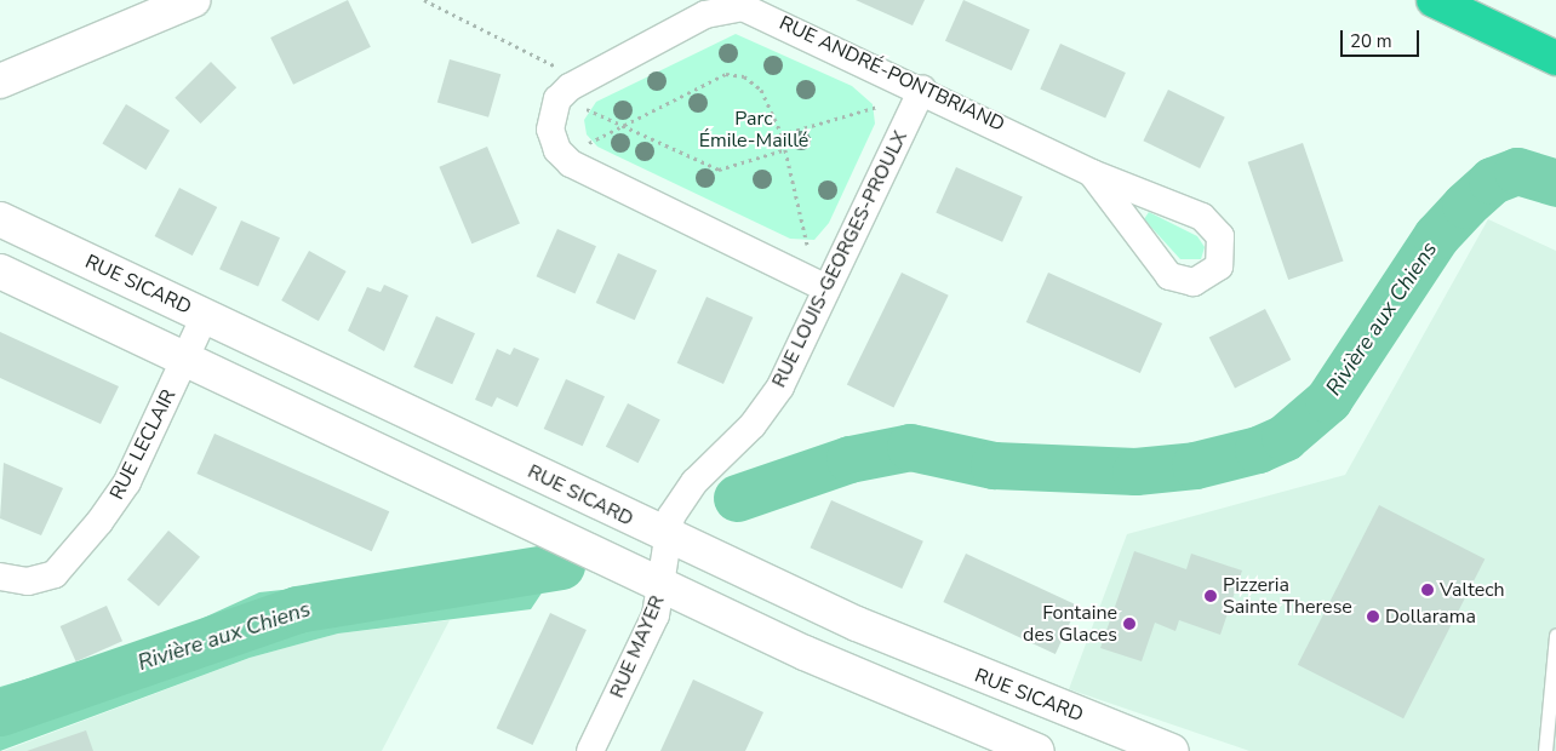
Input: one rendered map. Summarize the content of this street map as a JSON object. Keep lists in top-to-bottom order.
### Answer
{
  "streets": {
    "street": [
      "RUE ANDRÉ-PONTBRIAND",
      "RUE LOUIS-GEORGES-PROULX",
      "RUE SICARD",
      "RUE LECLAIR",
      "RUE MAYER"
    ]
  },
  "crossings": [
    ["RUE ANDRÉ-PONTBRIAND", "RUE LOUIS-GEORGES-PROULX"],
    ["RUE LOUIS-GEORGES-PROULX", "RUE SICARD"],
    ["RUE LOUIS-GEORGES-PROULX", "RUE MAYER"],
    ["RUE SICARD", "RUE LECLAIR"],
    ["RUE SICARD", "RUE MAYER"]
  ],
  "water": ["Rivière aux Chiens"],
  "parks": ["Parc Émile-Maillé"],
  "places": [
    "Valtech",
    "Pizzeria Sainte Therese",
    "Dollarama",
    "Fontaine des Glaces"
  ],
  "scale_bar": "20 m"
}
